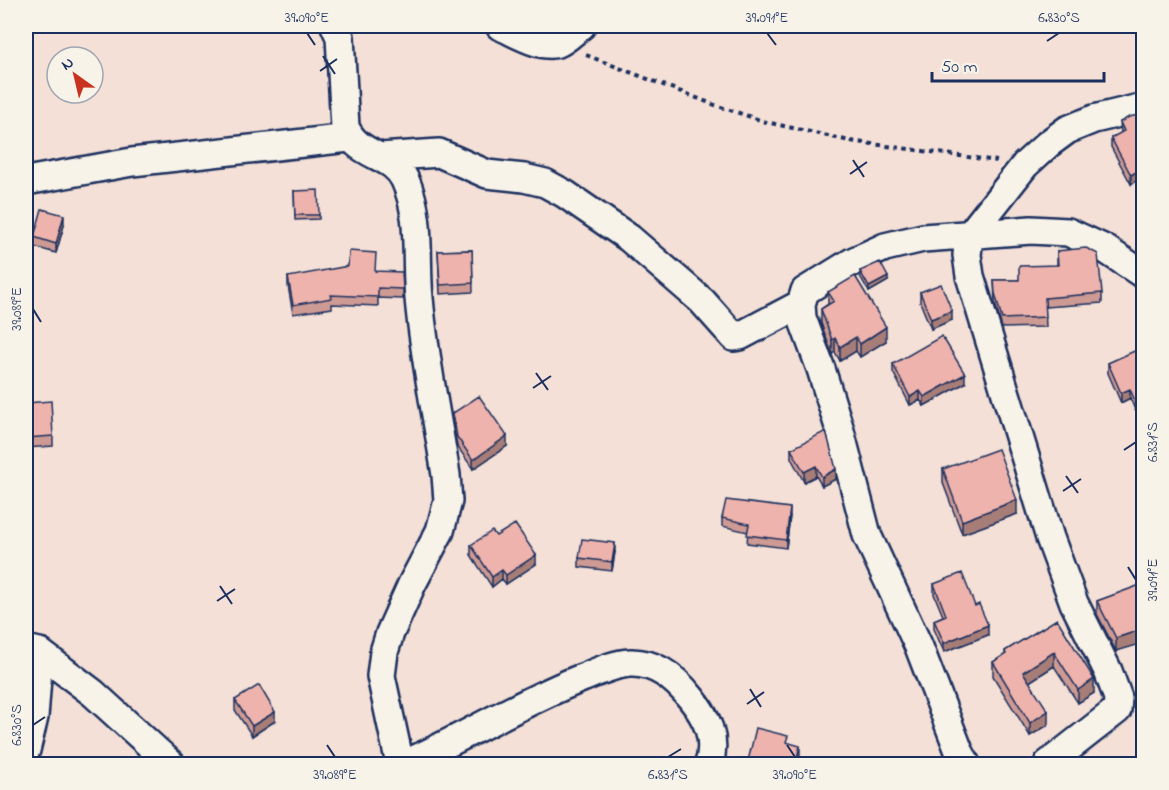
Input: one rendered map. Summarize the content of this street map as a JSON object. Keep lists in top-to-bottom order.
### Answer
{
  "scale_bar": "50 m",
  "north": "top left",
  "coordinates": [
    "39.090°E",
    "39.091°E",
    "6.830°S",
    "39.089°E",
    "6.831°S"
  ]
}
